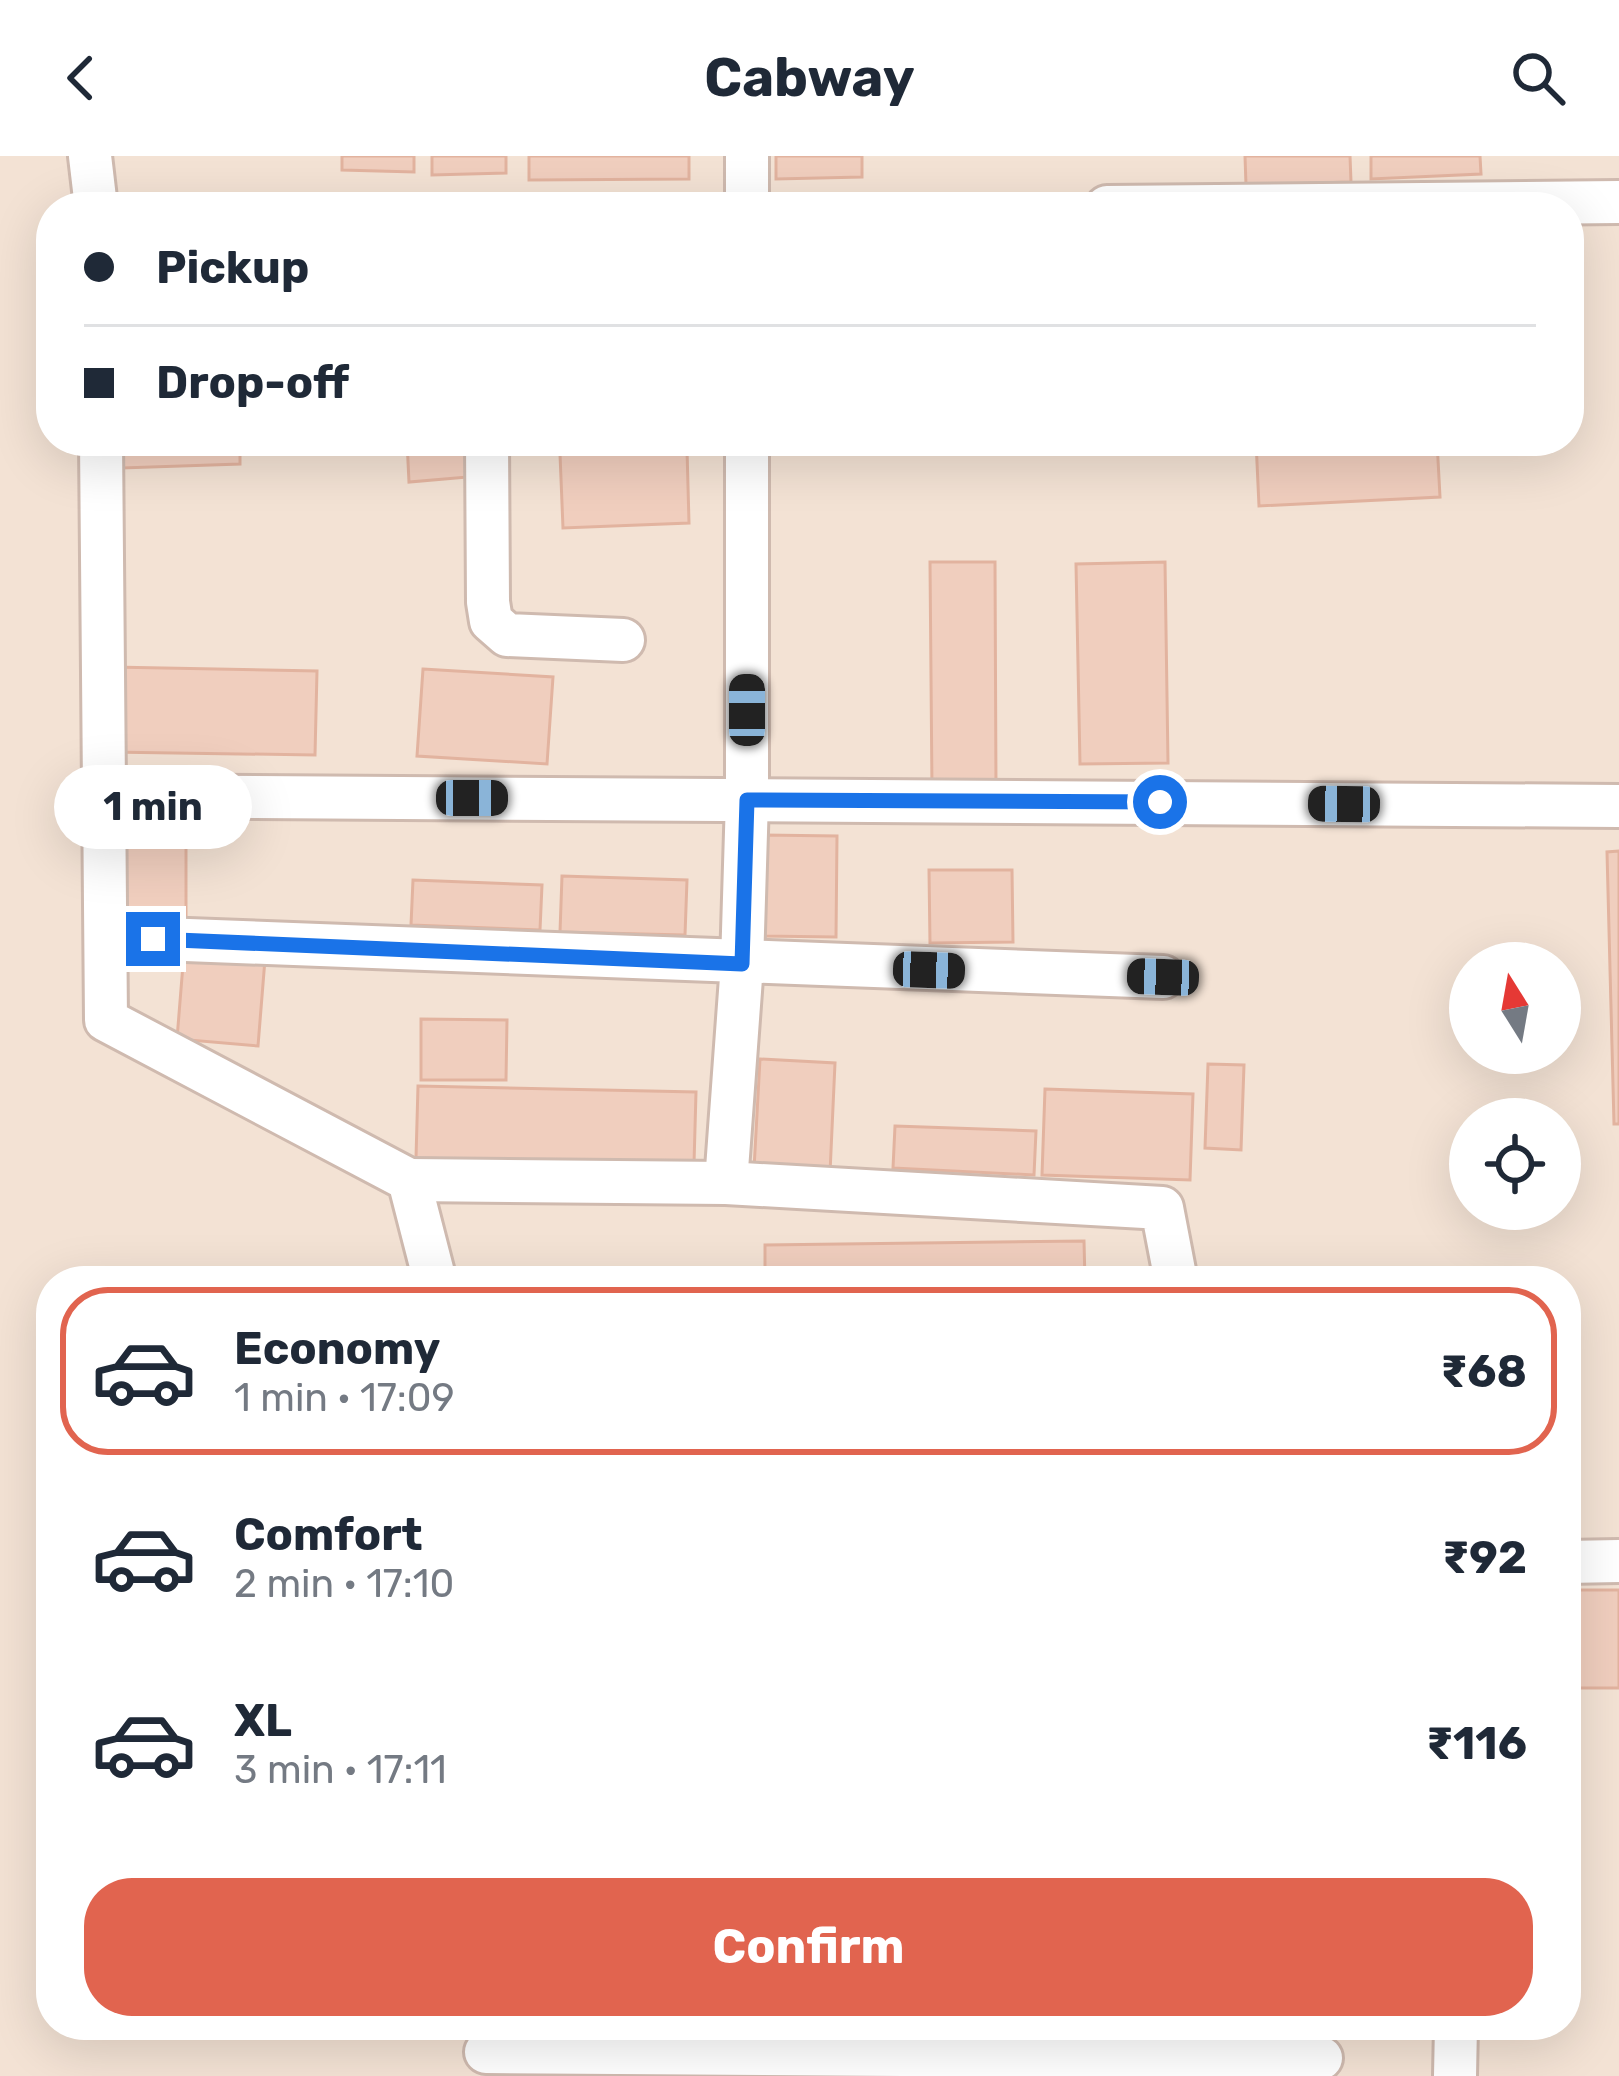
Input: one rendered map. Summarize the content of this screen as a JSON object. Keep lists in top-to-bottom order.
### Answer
{
  "north": "top",
  "page": {
    "header": "Cabway",
    "banner": ["Pickup", "Drop-off"],
    "bubble": "1 min",
    "list": [
      {
        "name": "Economy",
        "note": "1 min · 17:09",
        "value": "₹68"
      },
      {
        "name": "Comfort",
        "note": "2 min · 17:10",
        "value": "₹92"
      },
      {
        "name": "XL",
        "note": "3 min · 17:11",
        "value": "₹116"
      }
    ],
    "buttons": "Confirm"
  }
}
